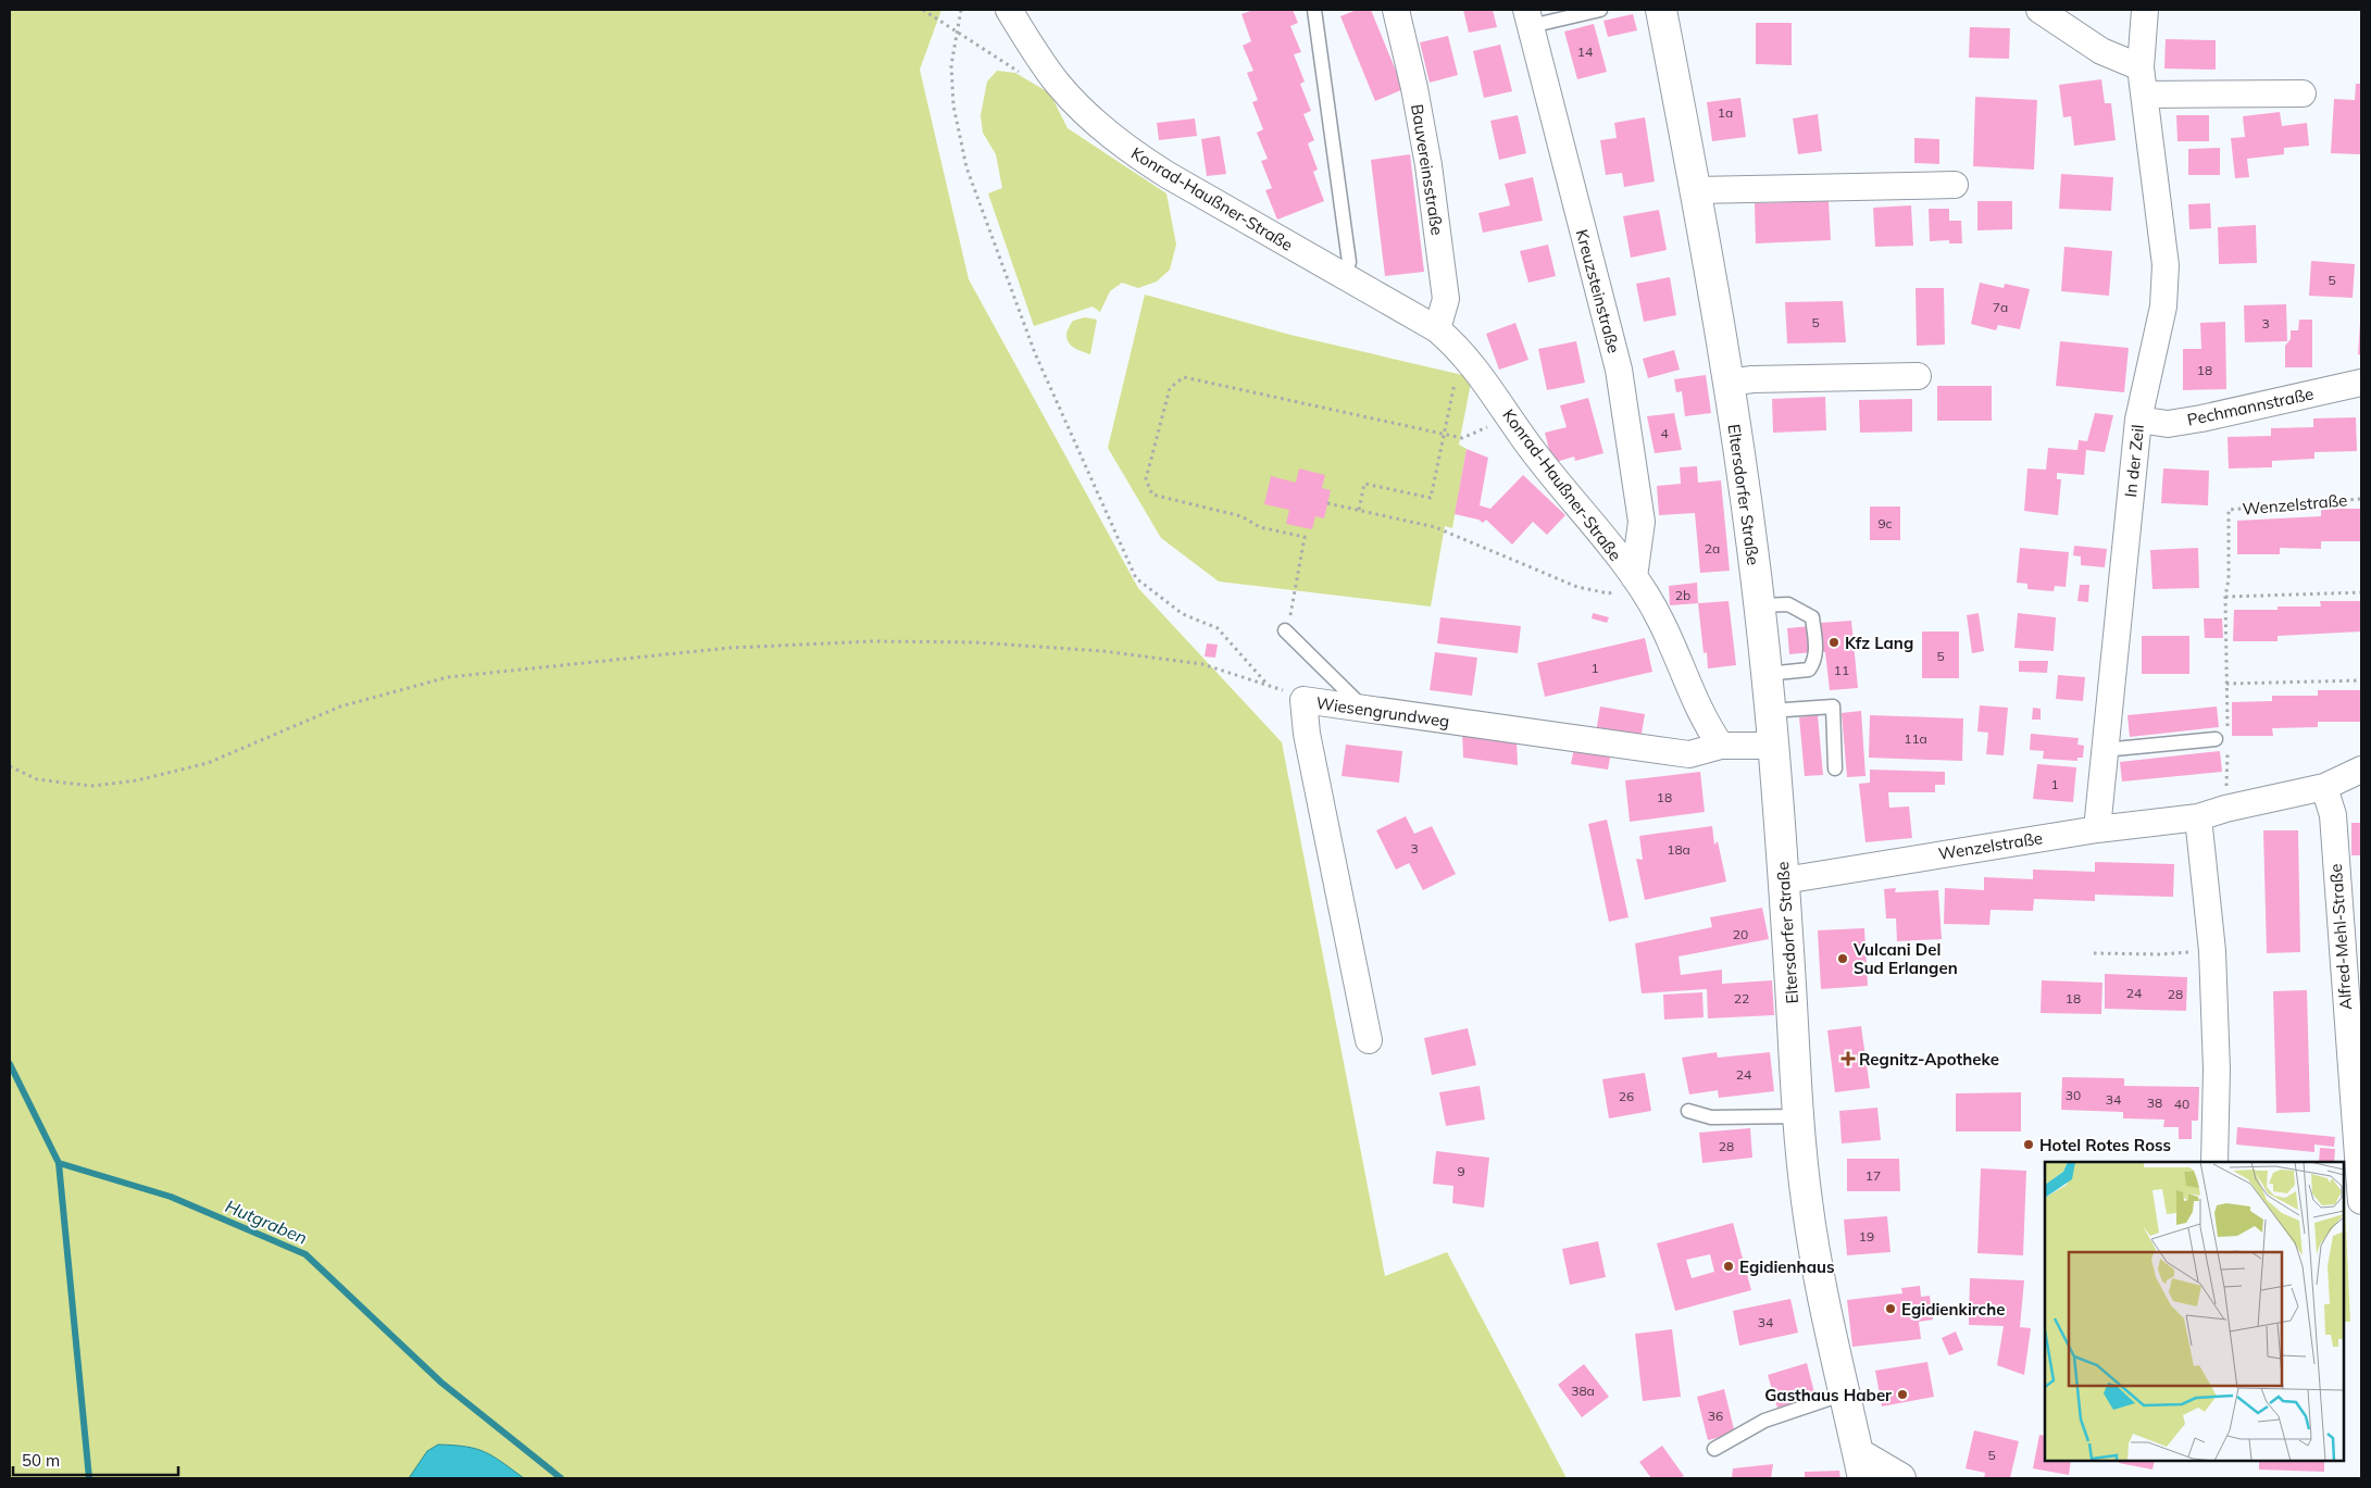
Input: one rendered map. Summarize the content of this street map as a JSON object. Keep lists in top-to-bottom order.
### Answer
{
  "streets": {
    "street": [
      "Bauvereinsstraße",
      "Konrad-Haußner-Straße",
      "Kreuzsteinstraße",
      "Pechmannstraße",
      "In der Zeil",
      "Eltersdorfer Straße",
      "Wenzelstraße",
      "Wiesengrundweg",
      "Alfred-Mehl-Straße"
    ]
  },
  "crossings": [
    ["Bauvereinsstraße", "Konrad-Haußner-Straße"],
    ["Konrad-Haußner-Straße", "Kreuzsteinstraße"],
    ["Konrad-Haußner-Straße", "Wiesengrundweg"],
    ["Pechmannstraße", "In der Zeil"],
    ["In der Zeil", "Wenzelstraße"],
    ["Eltersdorfer Straße", "Wenzelstraße"],
    ["Eltersdorfer Straße", "Wiesengrundweg"],
    ["Wenzelstraße", "Alfred-Mehl-Straße"]
  ],
  "water": ["Hutgraben"],
  "places": {
    "other": [
      "Kfz Lang",
      "Vulcani Del Sud Erlangen",
      "Hotel Rotes Ross",
      "Egidienhaus",
      "Egidienkirche",
      "Gasthaus Haber"
    ],
    "health": ["Regnitz-Apotheke"]
  },
  "house_numbers": [
    "14",
    "1a",
    "5",
    "7a",
    "5",
    "3",
    "18",
    "4",
    "9c",
    "2a",
    "2b",
    "5",
    "1",
    "11",
    "11a",
    "1",
    "18",
    "3",
    "18a",
    "20",
    "24",
    "28",
    "22",
    "18",
    "24",
    "30",
    "26",
    "34",
    "38",
    "40",
    "28",
    "9",
    "17",
    "19",
    "34",
    "38a",
    "36",
    "5"
  ],
  "scale_bar": "50 m"
}
